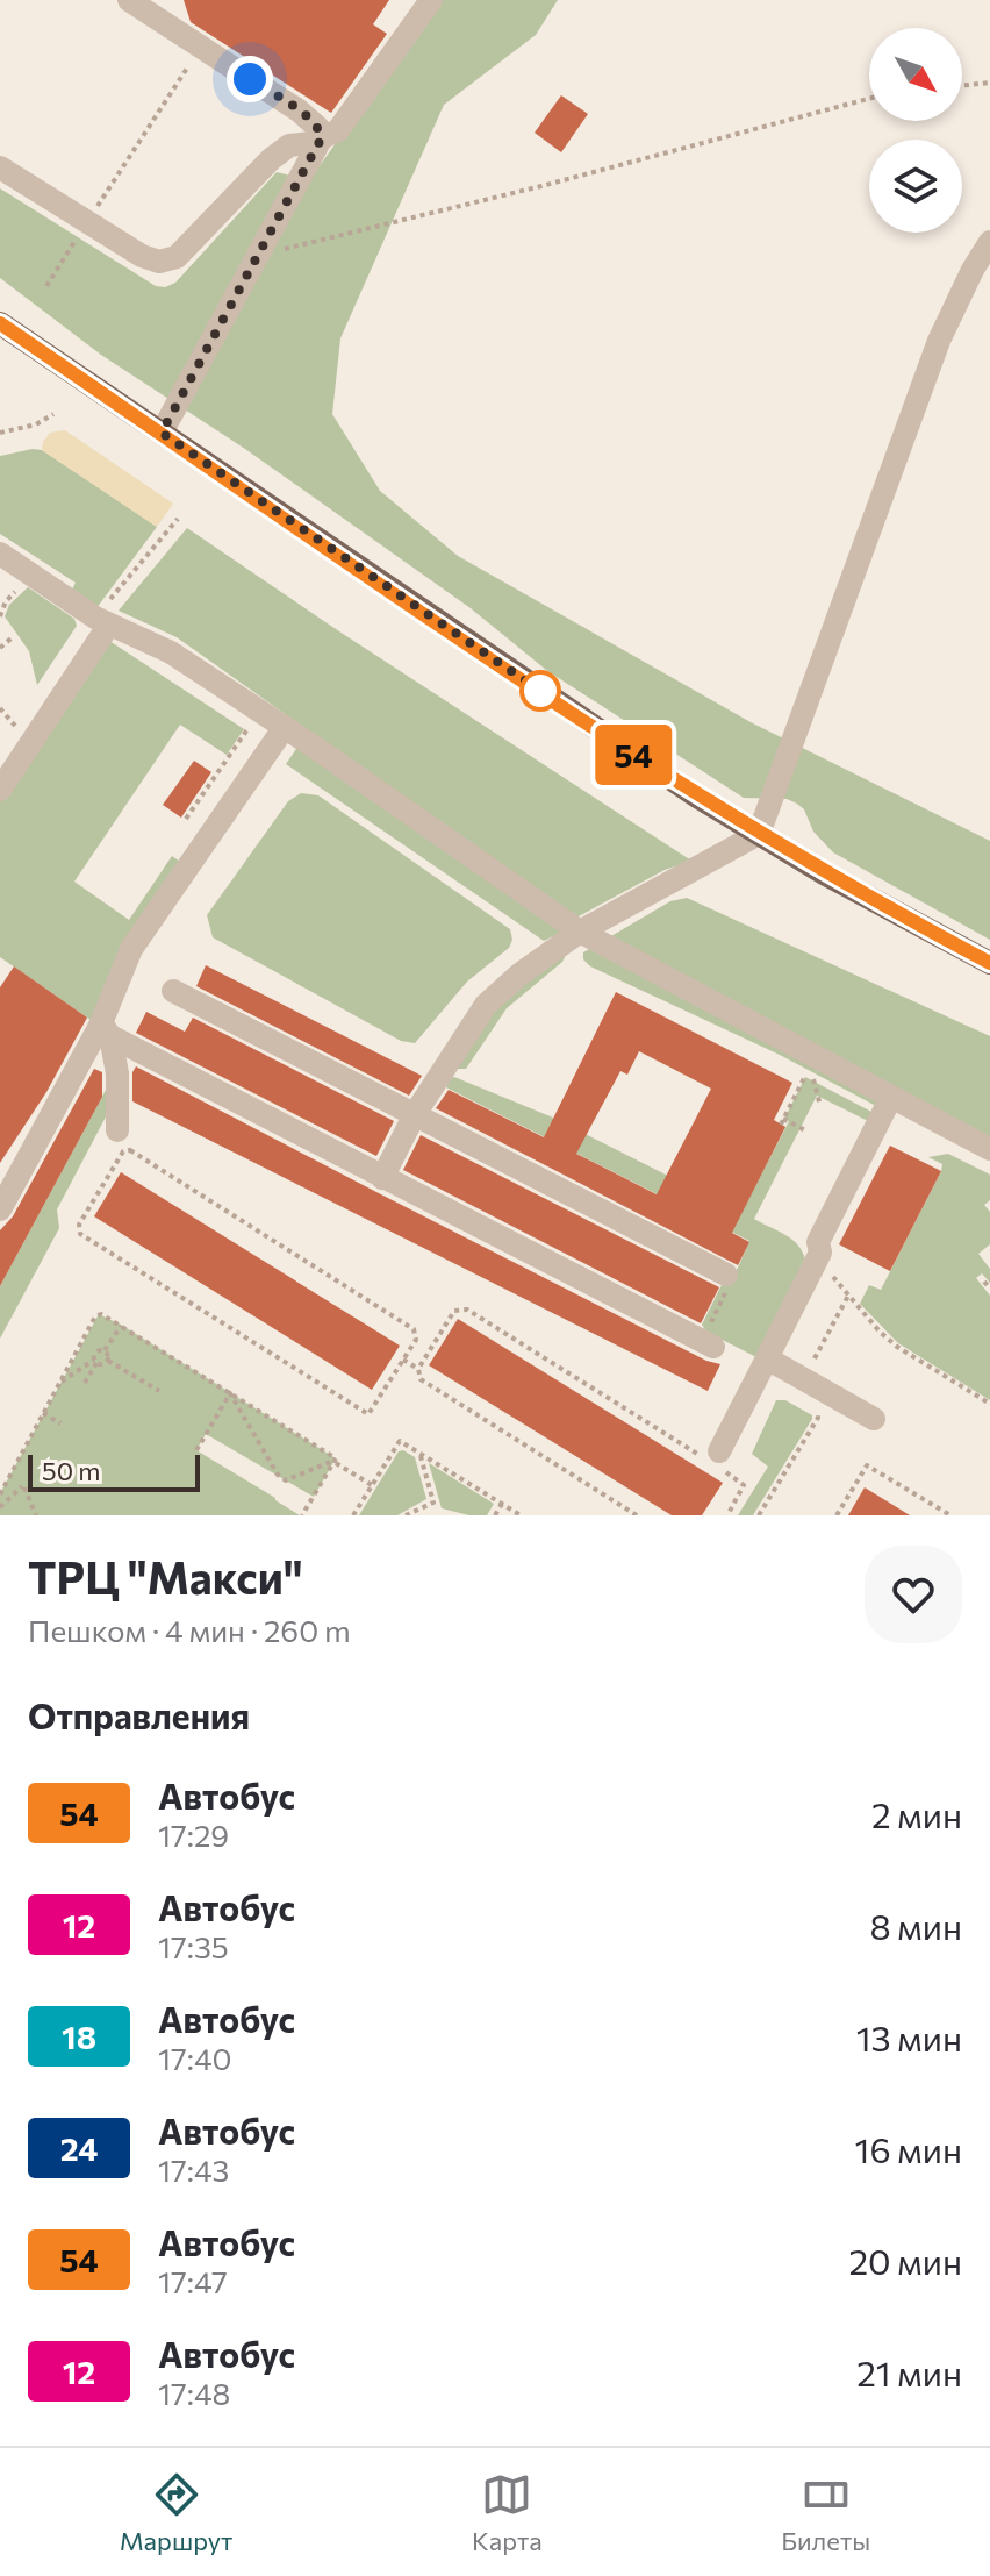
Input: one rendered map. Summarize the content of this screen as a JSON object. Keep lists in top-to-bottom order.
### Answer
{
  "lines": ["bus line 54"],
  "scale_bar": "50 m",
  "north": "bottom right",
  "page": {
    "on_map": "54",
    "scale": "50 m",
    "heading": [
      ["ТРЦ \"Макси\"", "Пешком · 4 мин · 260 m"],
      "Отправления"
    ],
    "list": [
      {
        "mark": "54",
        "name": "Автобус",
        "note": "17:29",
        "value": "2 мин"
      },
      {
        "mark": "12",
        "name": "Автобус",
        "note": "17:35",
        "value": "8 мин"
      },
      {
        "mark": "18",
        "name": "Автобус",
        "note": "17:40",
        "value": "13 мин"
      },
      {
        "mark": "24",
        "name": "Автобус",
        "note": "17:43",
        "value": "16 мин"
      },
      {
        "mark": "54",
        "name": "Автобус",
        "note": "17:47",
        "value": "20 мин"
      },
      {
        "mark": "12",
        "name": "Автобус",
        "note": "17:48",
        "value": "21 мин"
      }
    ],
    "tabs": ["Маршрут", "Карта", "Билеты"]
  }
}
